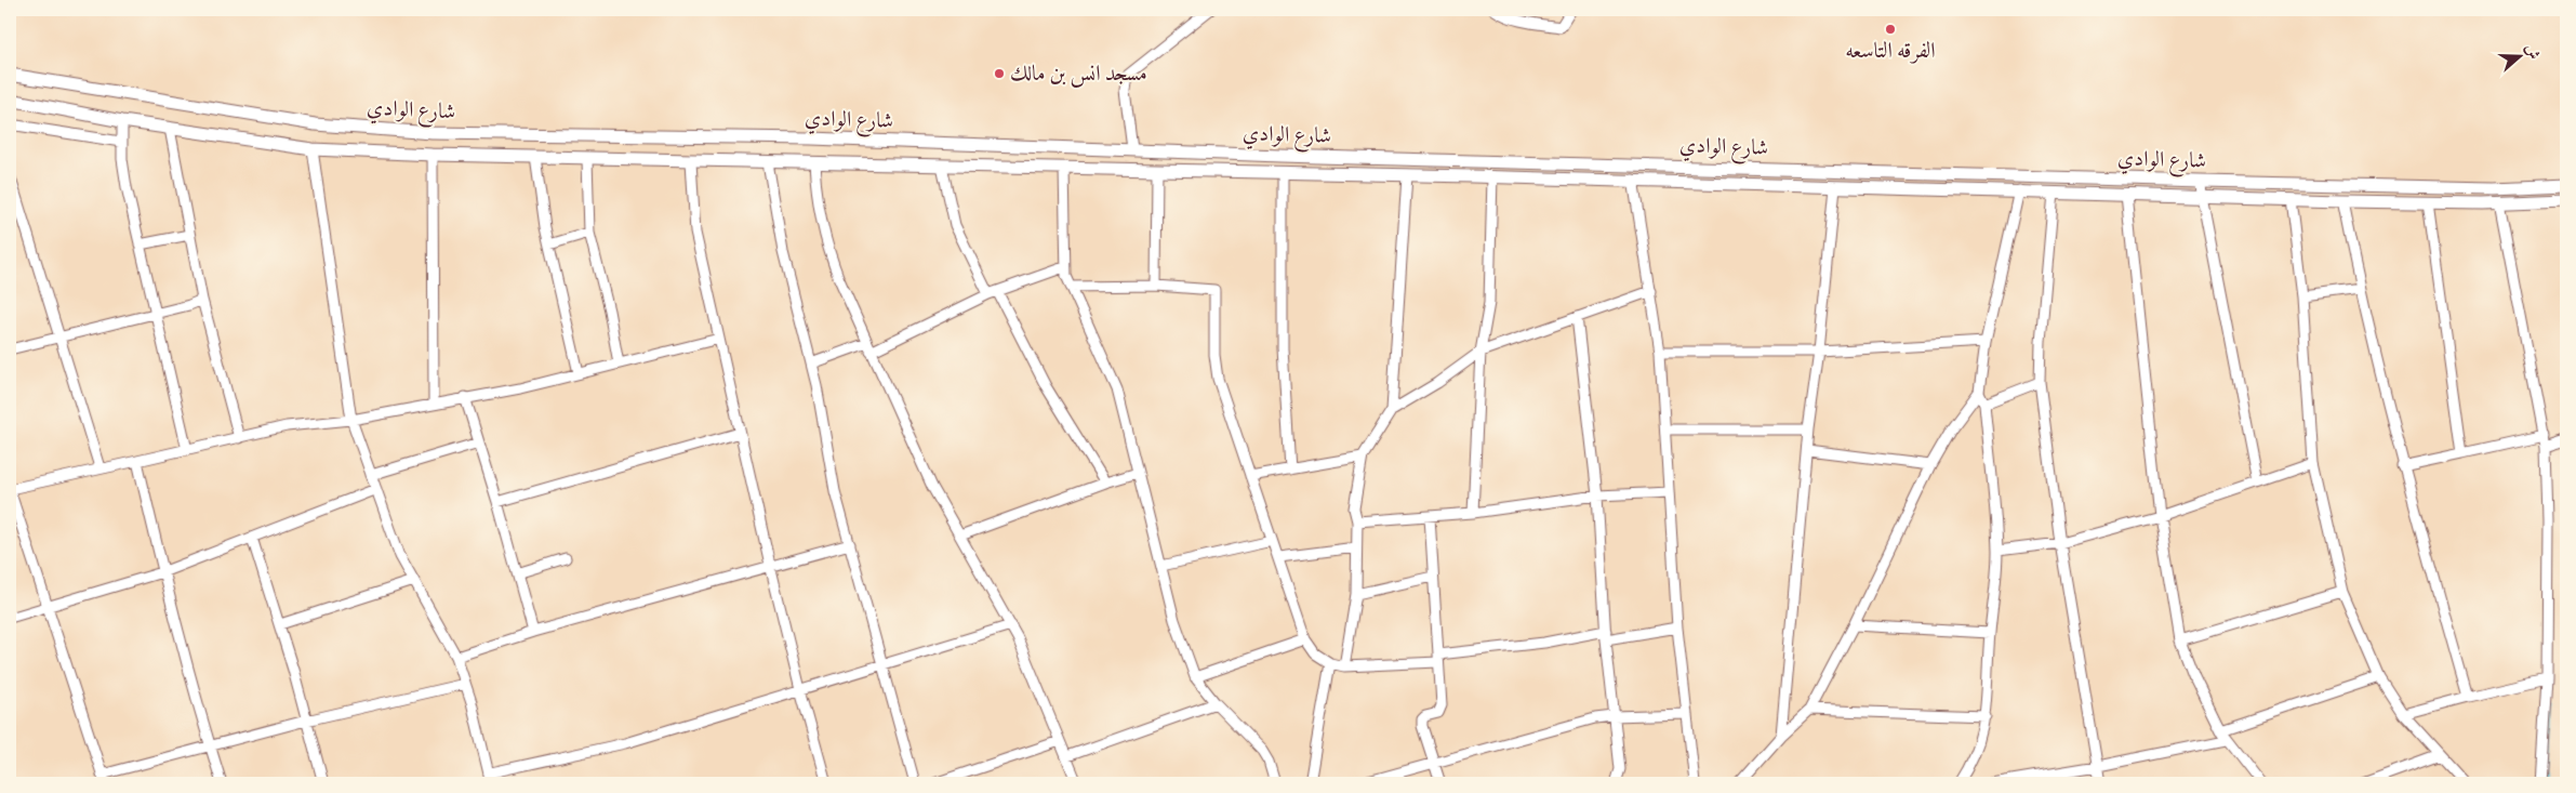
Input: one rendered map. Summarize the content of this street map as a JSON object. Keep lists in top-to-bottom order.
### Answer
{
  "streets": {
    "main road": ["شارع الوادي"]
  },
  "places": ["الفرقه التاسعه", "مسجد انس بن مالك"],
  "north": "right"
}
